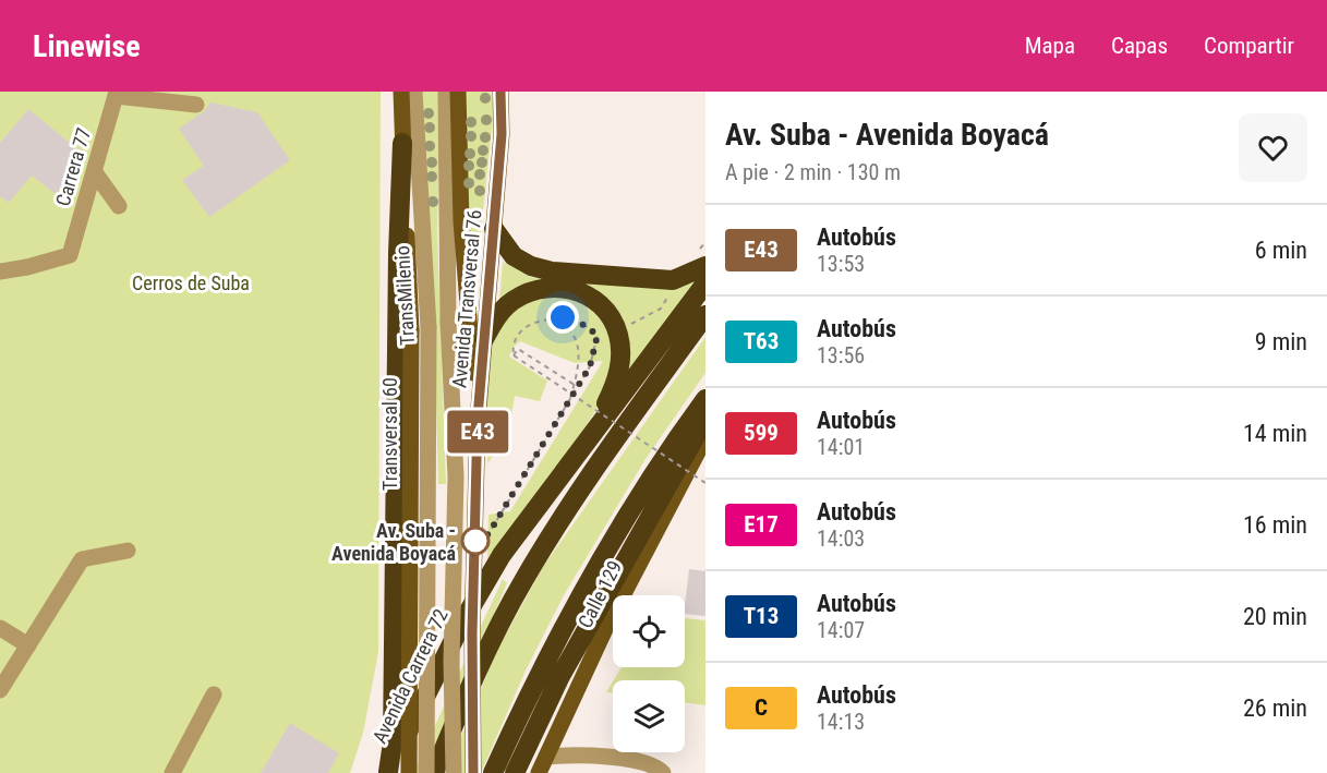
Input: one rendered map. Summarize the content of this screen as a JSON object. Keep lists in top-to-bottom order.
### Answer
{
  "streets": {
    "highway": ["Avenida Carrera 72"],
    "main road": ["Avenida Transversal 76", "Transversal 60", "Calle 129"],
    "street": ["Carrera 77", "TransMilenio"]
  },
  "parks": ["Cerros de Suba"],
  "places": ["Av. Suba - Avenida Boyacá"],
  "lines": ["bus line E43"],
  "page": {
    "header": "Linewise",
    "nav": ["Mapa", "Capas", "Compartir"],
    "on_map": "E43",
    "heading": ["Av. Suba - Avenida Boyacá", "A pie · 2 min · 130 m"],
    "list": [
      {
        "mark": "E43",
        "name": "Autobús",
        "note": "13:53",
        "value": "6 min"
      },
      {
        "mark": "T63",
        "name": "Autobús",
        "note": "13:56",
        "value": "9 min"
      },
      {
        "mark": "599",
        "name": "Autobús",
        "note": "14:01",
        "value": "14 min"
      },
      {
        "mark": "E17",
        "name": "Autobús",
        "note": "14:03",
        "value": "16 min"
      },
      {
        "mark": "T13",
        "name": "Autobús",
        "note": "14:07",
        "value": "20 min"
      },
      {
        "mark": "C",
        "name": "Autobús",
        "note": "14:13",
        "value": "26 min"
      }
    ]
  }
}
